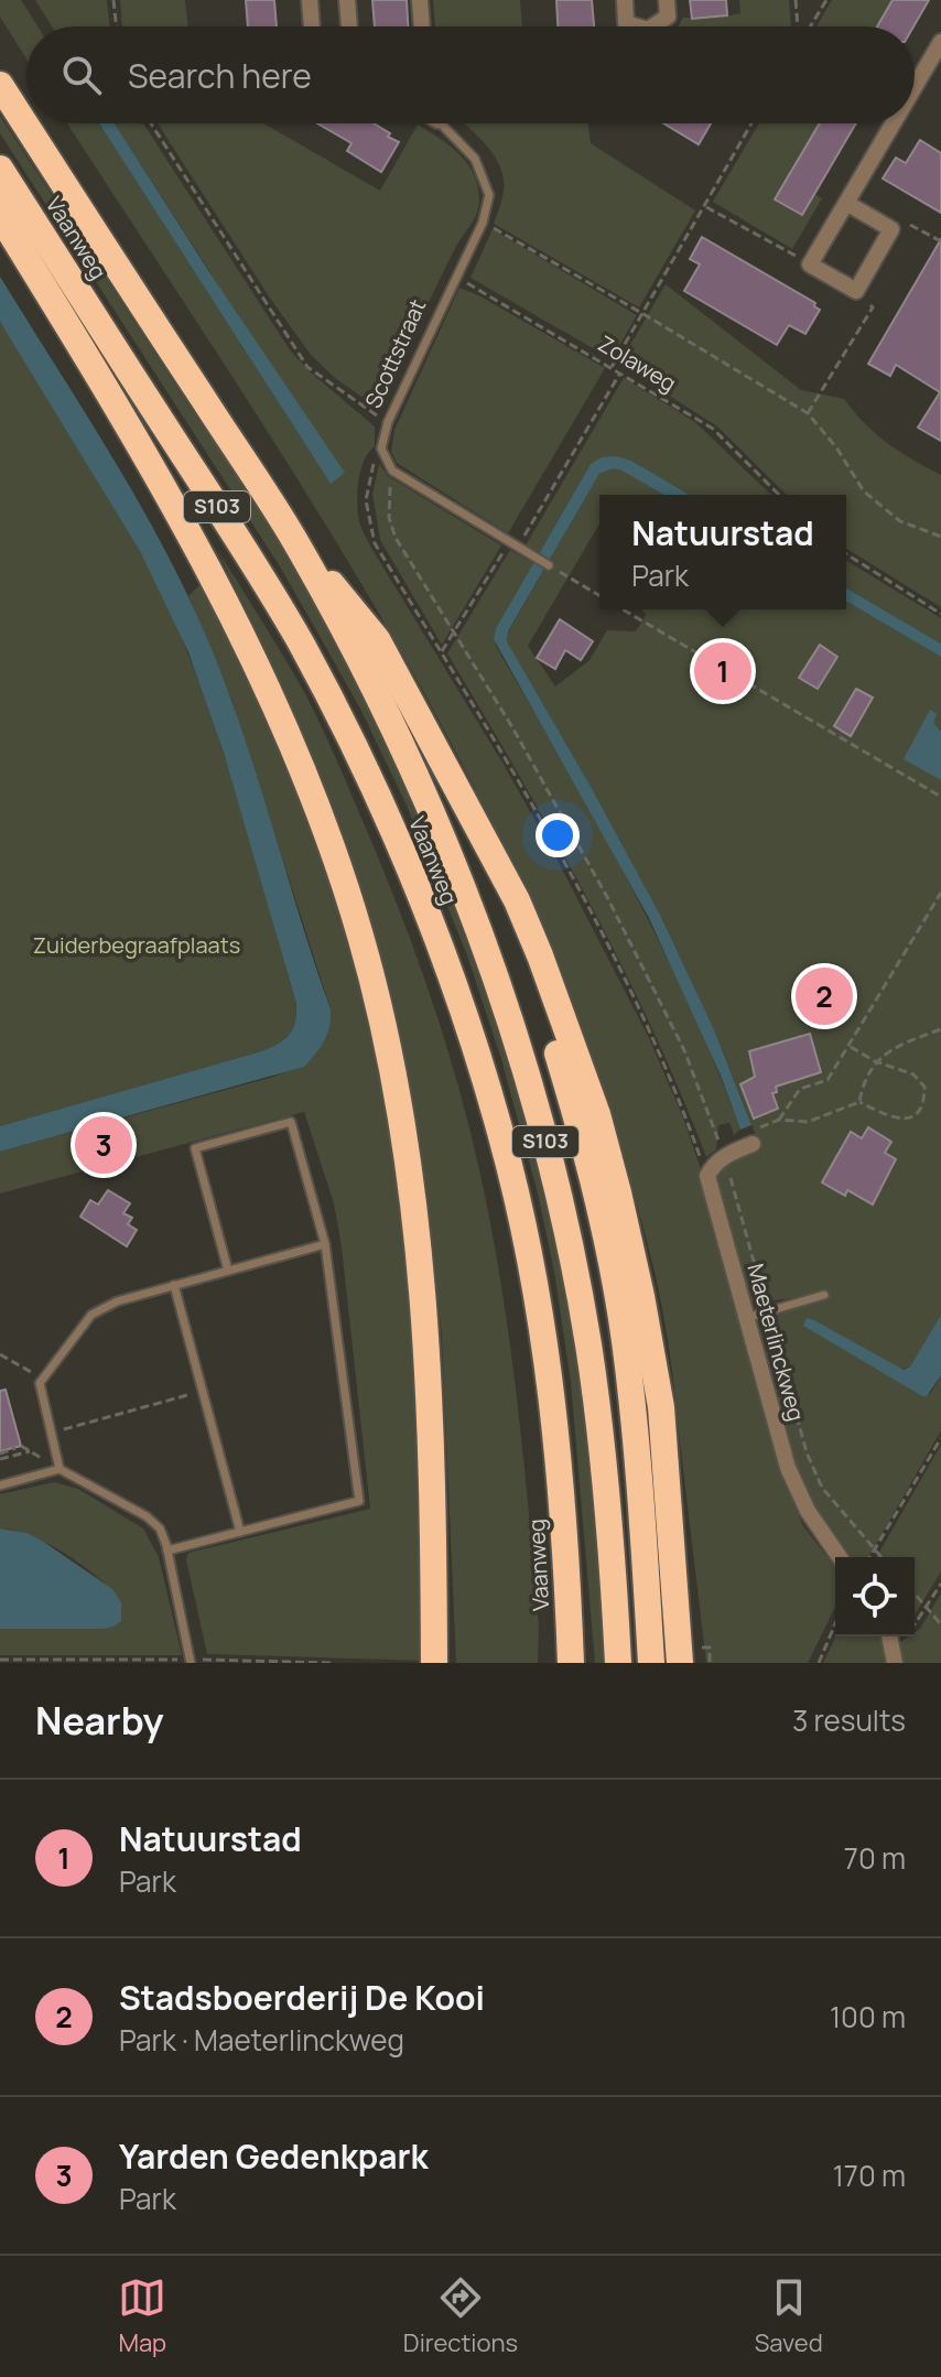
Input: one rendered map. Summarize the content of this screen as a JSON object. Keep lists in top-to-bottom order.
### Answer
{
  "streets": {
    "highway": ["Vaanweg", "S103"],
    "street": ["Maeterlinckweg"],
    "lane": ["Scottstraat"],
    "path": ["Zolaweg"]
  },
  "crossings": [
    ["Vaanweg", "S103"],
    ["Scottstraat", "Zolaweg"]
  ],
  "parks": ["Zuiderbegraafplaats"],
  "page": {
    "search": "Search here",
    "popup": ["Natuurstad", "Park"],
    "pins": ["1", "2", "3"],
    "heading": ["Nearby", "3 results"],
    "list": [
      {
        "mark": "1",
        "name": "Natuurstad",
        "note": "Park",
        "value": "70 m"
      },
      {
        "mark": "2",
        "name": "Stadsboerderij De Kooi",
        "note": "Park · Maeterlinckweg",
        "value": "100 m"
      },
      {
        "mark": "3",
        "name": "Yarden Gedenkpark",
        "note": "Park",
        "value": "170 m"
      }
    ],
    "nav": ["Map", "Directions", "Saved"]
  }
}
